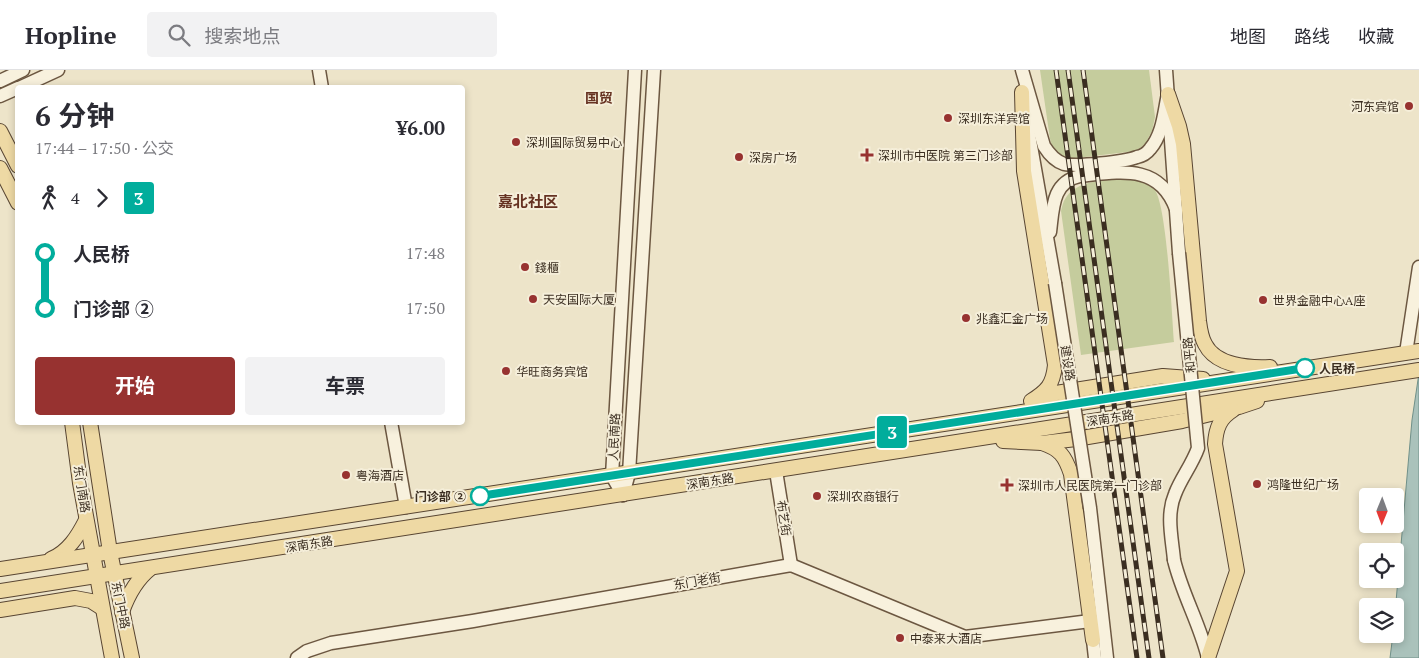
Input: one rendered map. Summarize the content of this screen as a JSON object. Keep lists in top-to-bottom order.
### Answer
{
  "streets": {
    "main road": [
      "和平路",
      "建设路",
      "深南东路",
      "人民南路",
      "东门南路",
      "布艺街",
      "东门老街",
      "东门中路"
    ]
  },
  "crossings": [
    ["深南东路", "人民南路"],
    ["深南东路", "东门南路"],
    ["深南东路", "布艺街"],
    ["深南东路", "东门中路"],
    ["东门南路", "东门中路"],
    ["布艺街", "东门老街"]
  ],
  "districts": ["国贸", "嘉北社区"],
  "places": {
    "other": [
      "河东宾馆",
      "深圳东洋宾馆",
      "深圳国际贸易中心",
      "深房广场",
      "錢櫃",
      "天安国际大厦",
      "世界金融中心A座",
      "兆鑫汇金广场",
      "人民桥",
      "华旺商务宾馆",
      "粤海酒店",
      "鸿隆世纪广场",
      "门诊部 ②",
      "深圳农商银行",
      "中泰来大酒店"
    ],
    "health": ["深圳市中医院 第三门诊部", "深圳市人民医院第一门诊部"]
  },
  "lines": ["bus line 3"],
  "north": "bottom",
  "page": {
    "header": "Hopline",
    "search": "搜索地点",
    "nav": ["地图", "路线", "收藏"],
    "on_map": "3",
    "heading": ["6 分钟", "17:44 – 17:50 · 公交", "¥6.00"],
    "legs": ["4", "3"],
    "list": [
      {
        "name": "人民桥",
        "value": "17:48"
      },
      {
        "name": "门诊部 ②",
        "value": "17:50"
      }
    ],
    "buttons": ["开始", "车票"]
  }
}
